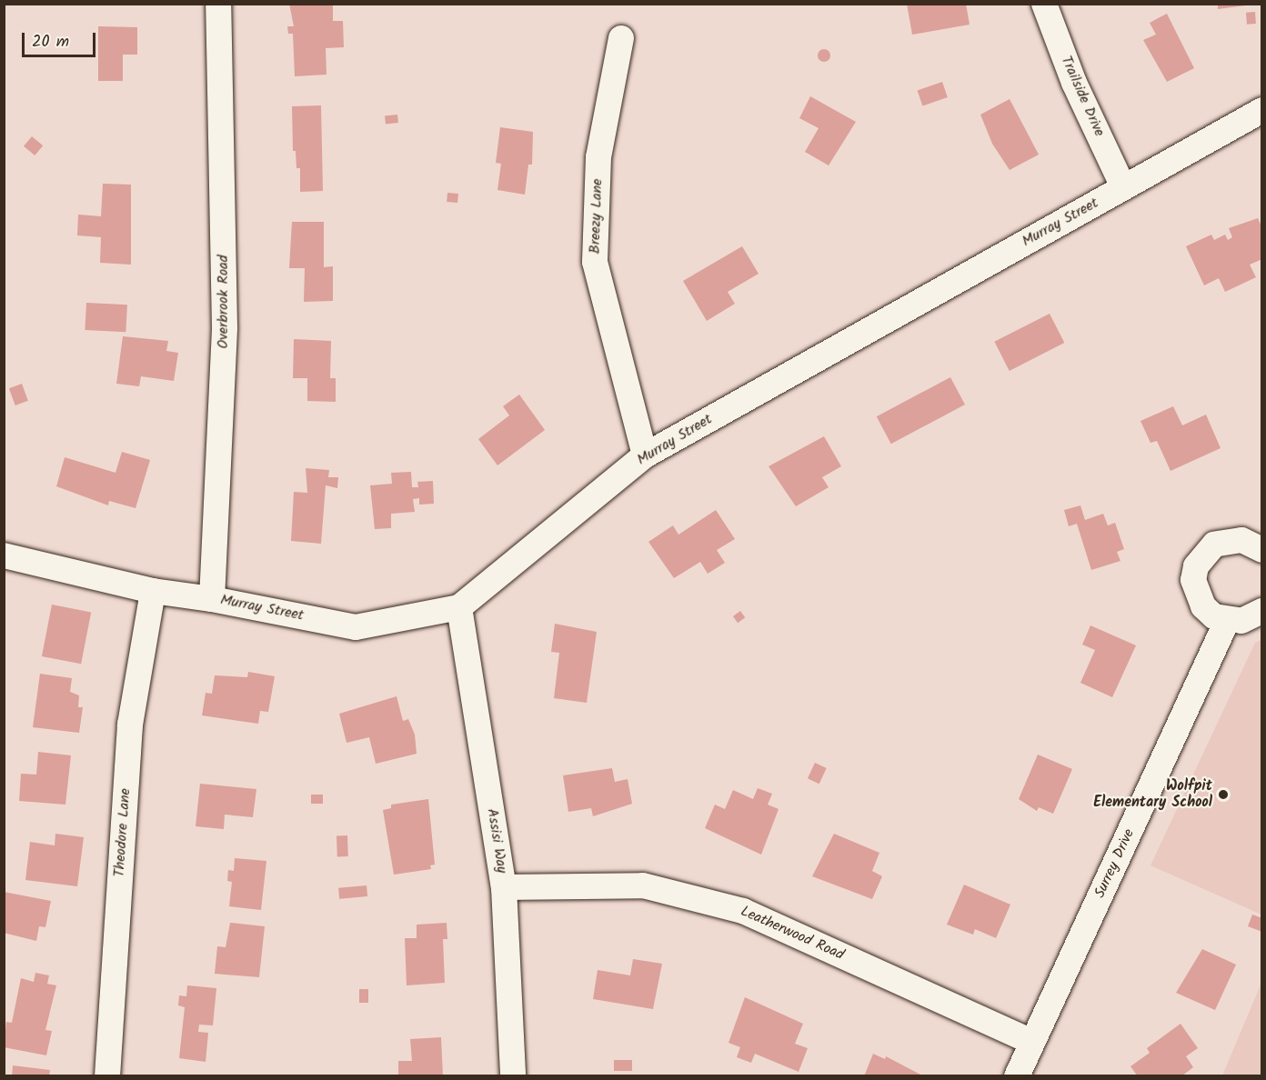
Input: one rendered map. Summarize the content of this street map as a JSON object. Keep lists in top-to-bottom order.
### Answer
{
  "streets": {
    "street": [
      "Trailside Drive",
      "Breezy Lane",
      "Murray Street",
      "Overbrook Road",
      "Theodore Lane",
      "Assisi Way",
      "Surrey Drive",
      "Leatherwood Road"
    ]
  },
  "crossings": [
    ["Trailside Drive", "Murray Street"],
    ["Breezy Lane", "Murray Street"],
    ["Murray Street", "Overbrook Road"],
    ["Murray Street", "Theodore Lane"],
    ["Murray Street", "Assisi Way"],
    ["Assisi Way", "Leatherwood Road"],
    ["Surrey Drive", "Leatherwood Road"]
  ],
  "places": ["Wolfpit Elementary School"],
  "scale_bar": "20 m"
}
